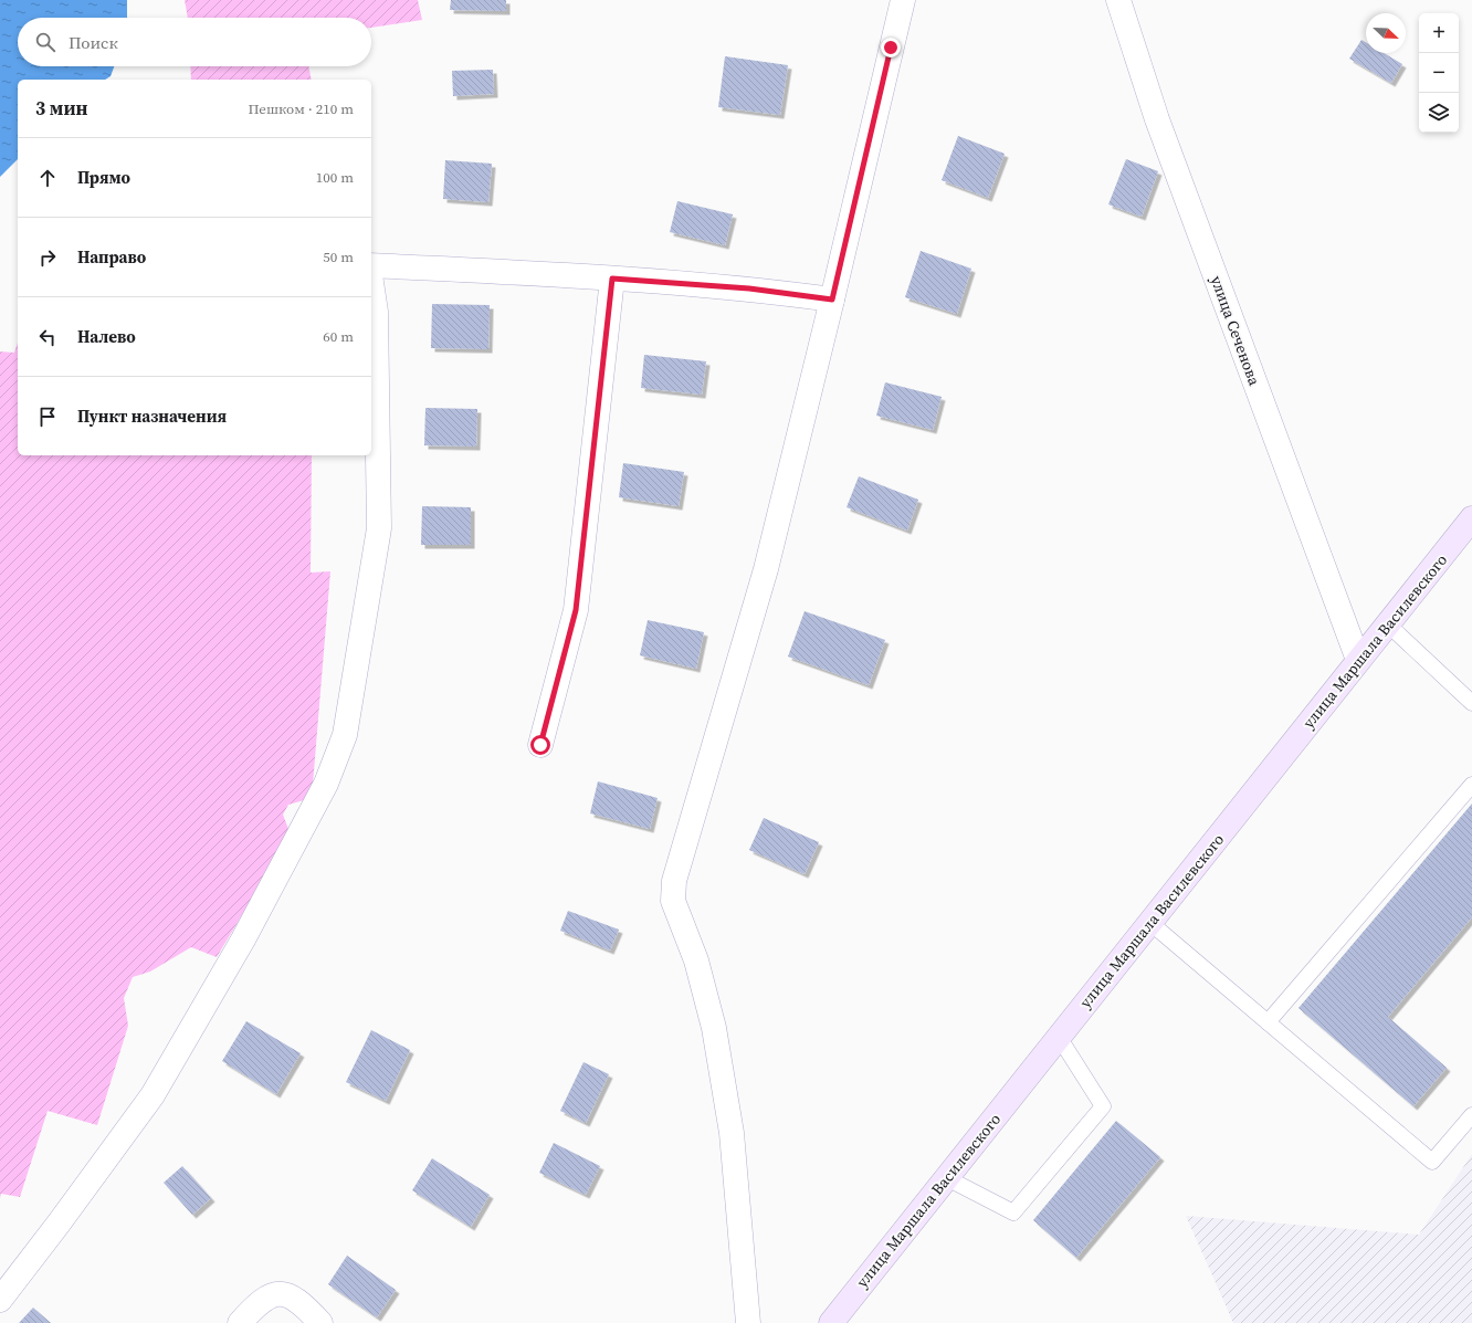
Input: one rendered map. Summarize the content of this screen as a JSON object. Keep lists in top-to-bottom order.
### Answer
{
  "streets": {
    "street": ["улица Сеченова", "улица Маршала Василевского"]
  },
  "crossings": [
    ["улица Сеченова", "улица Маршала Василевского"]
  ],
  "north": "bottom right",
  "page": {
    "map_buttons": ["+", "−"],
    "search": "Поиск",
    "heading": ["3 мин", "Пешком · 210 m"],
    "list": [
      ["Прямо", "100 m"],
      ["Направо", "50 m"],
      ["Налево", "60 m"],
      "Пункт назначения"
    ]
  }
}
